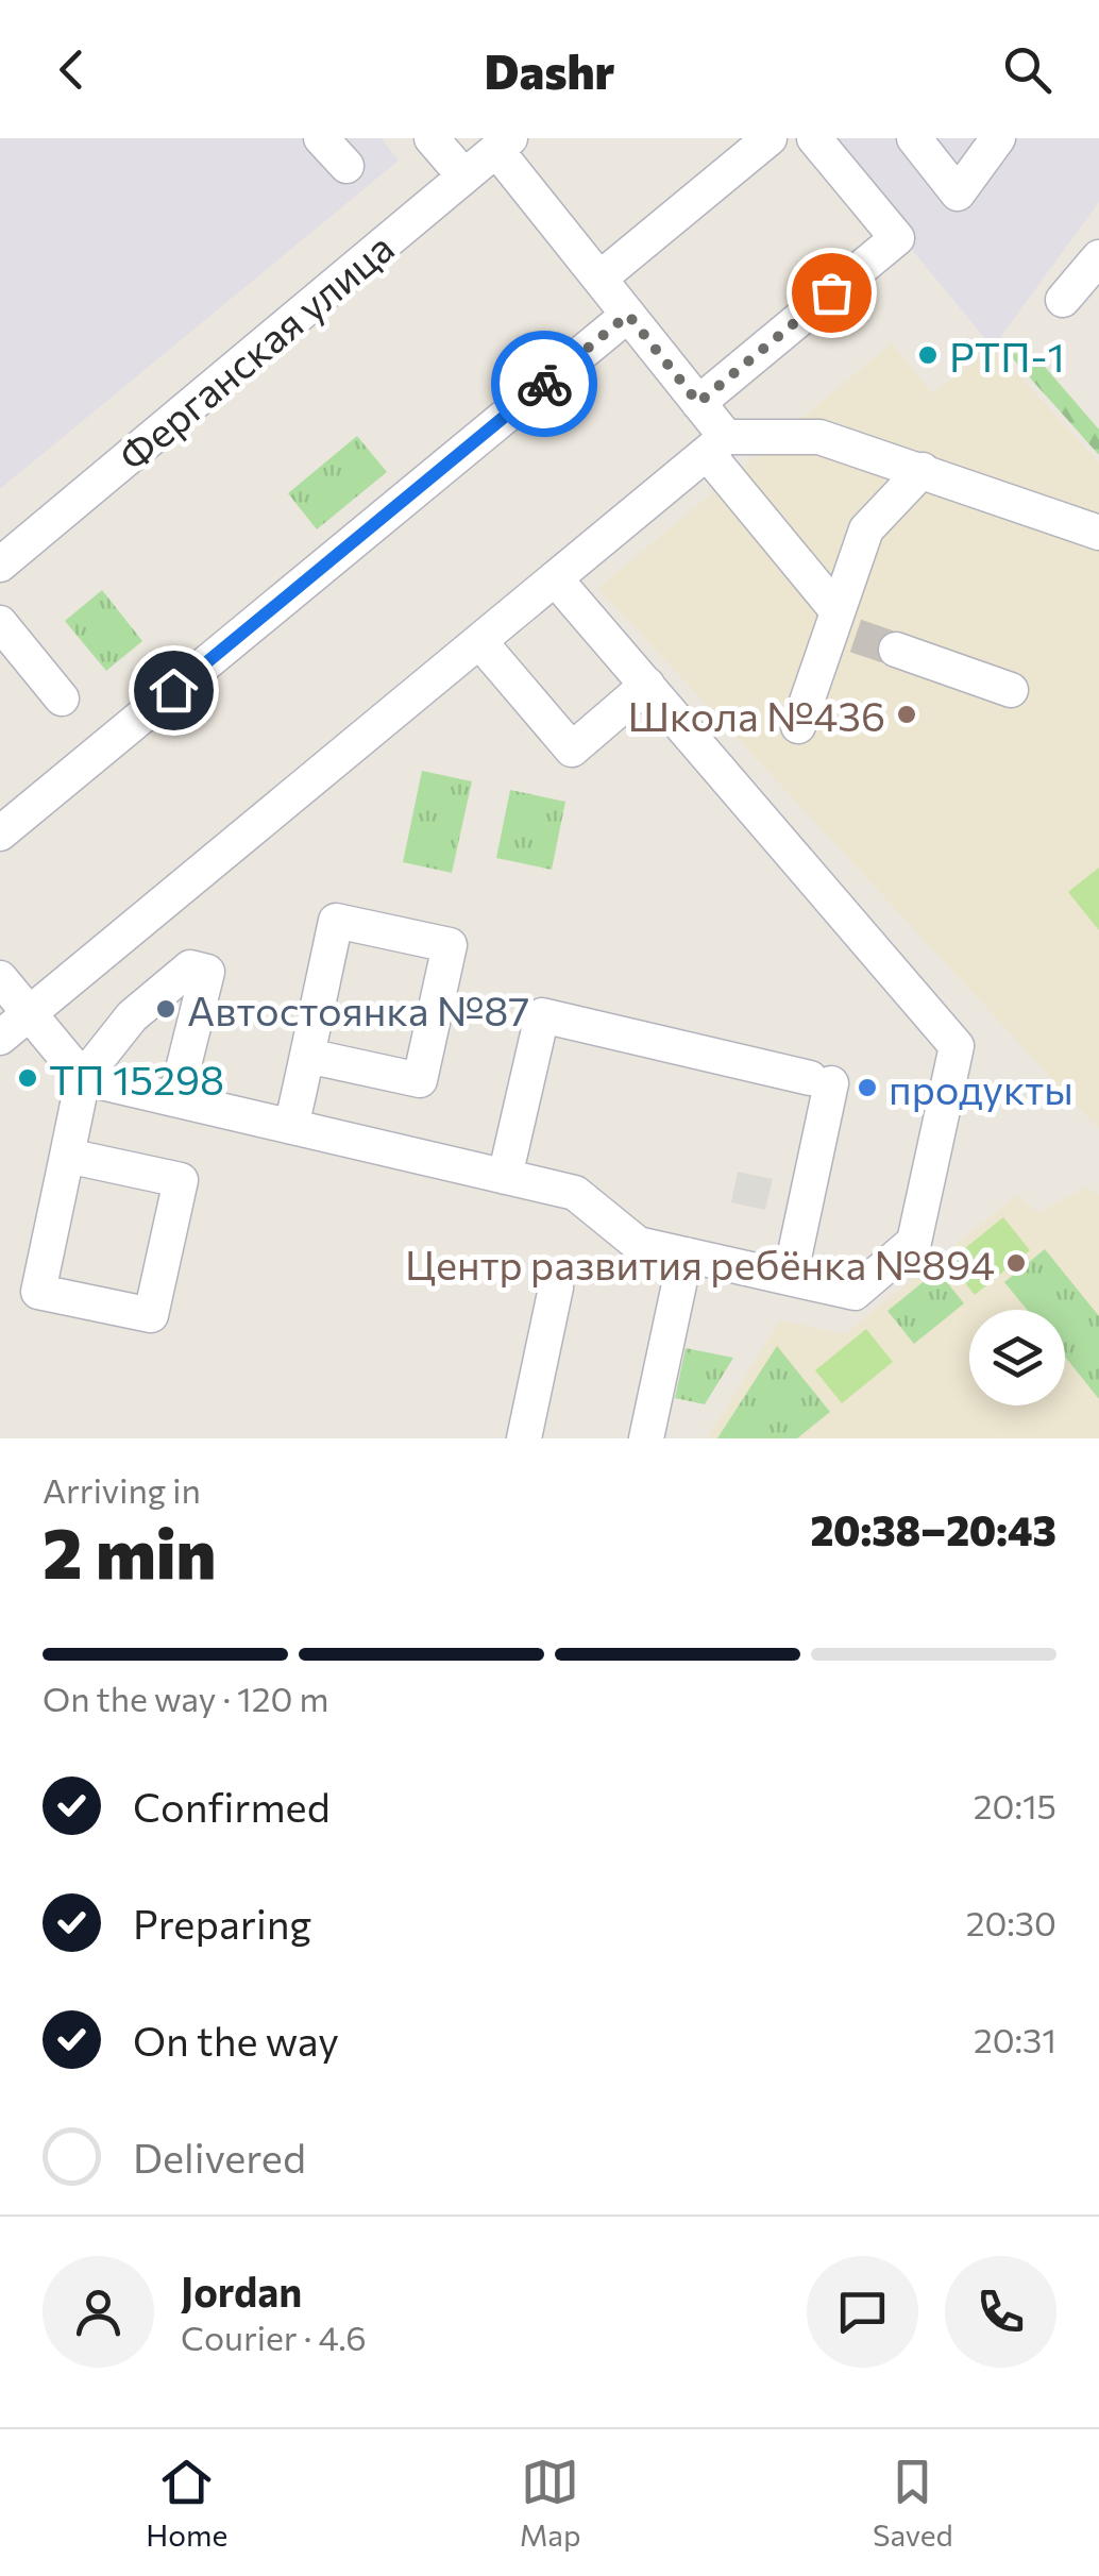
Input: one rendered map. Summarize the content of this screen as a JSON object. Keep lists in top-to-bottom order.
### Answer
{
  "streets": {
    "street": ["Ферганская улица"]
  },
  "places": [
    "РТП-1",
    "Школа №436",
    "Автостоянка №87",
    "ТП 15298",
    "продукты",
    "Центр развития ребёнка №894"
  ],
  "page": {
    "header": "Dashr",
    "heading": ["2 min", "Arriving in", "20:38–20:43"],
    "panel": ["Jordan", "Courier · 4.6"],
    "bar": "On the way · 120 m",
    "list": [
      ["Confirmed", "20:15"],
      ["Preparing", "20:30"],
      ["On the way", "20:31"],
      "Delivered"
    ],
    "tabs": ["Home", "Map", "Saved"]
  }
}
